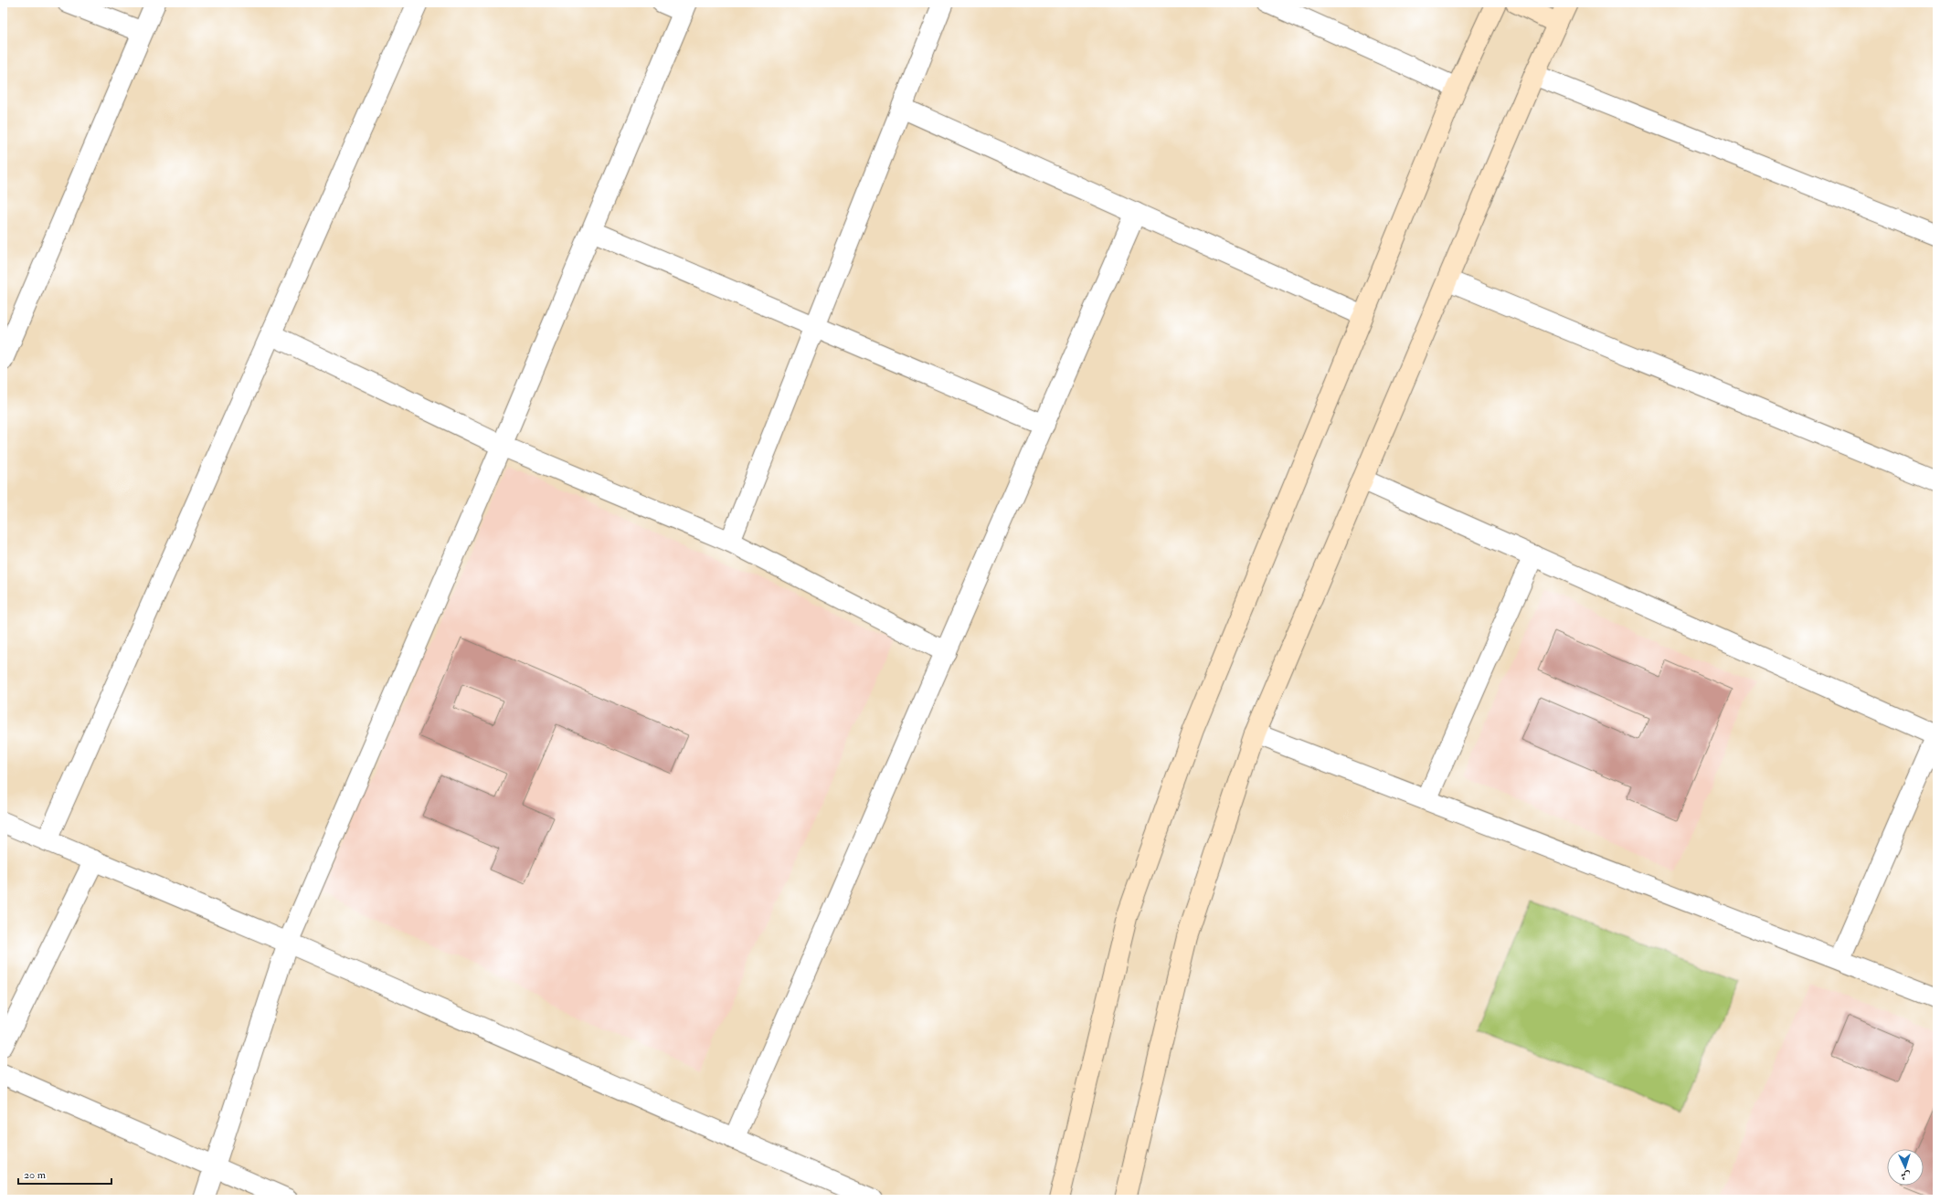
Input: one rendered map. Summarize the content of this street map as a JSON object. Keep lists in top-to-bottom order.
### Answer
{
  "scale_bar": "20 m",
  "north": "bottom"
}
